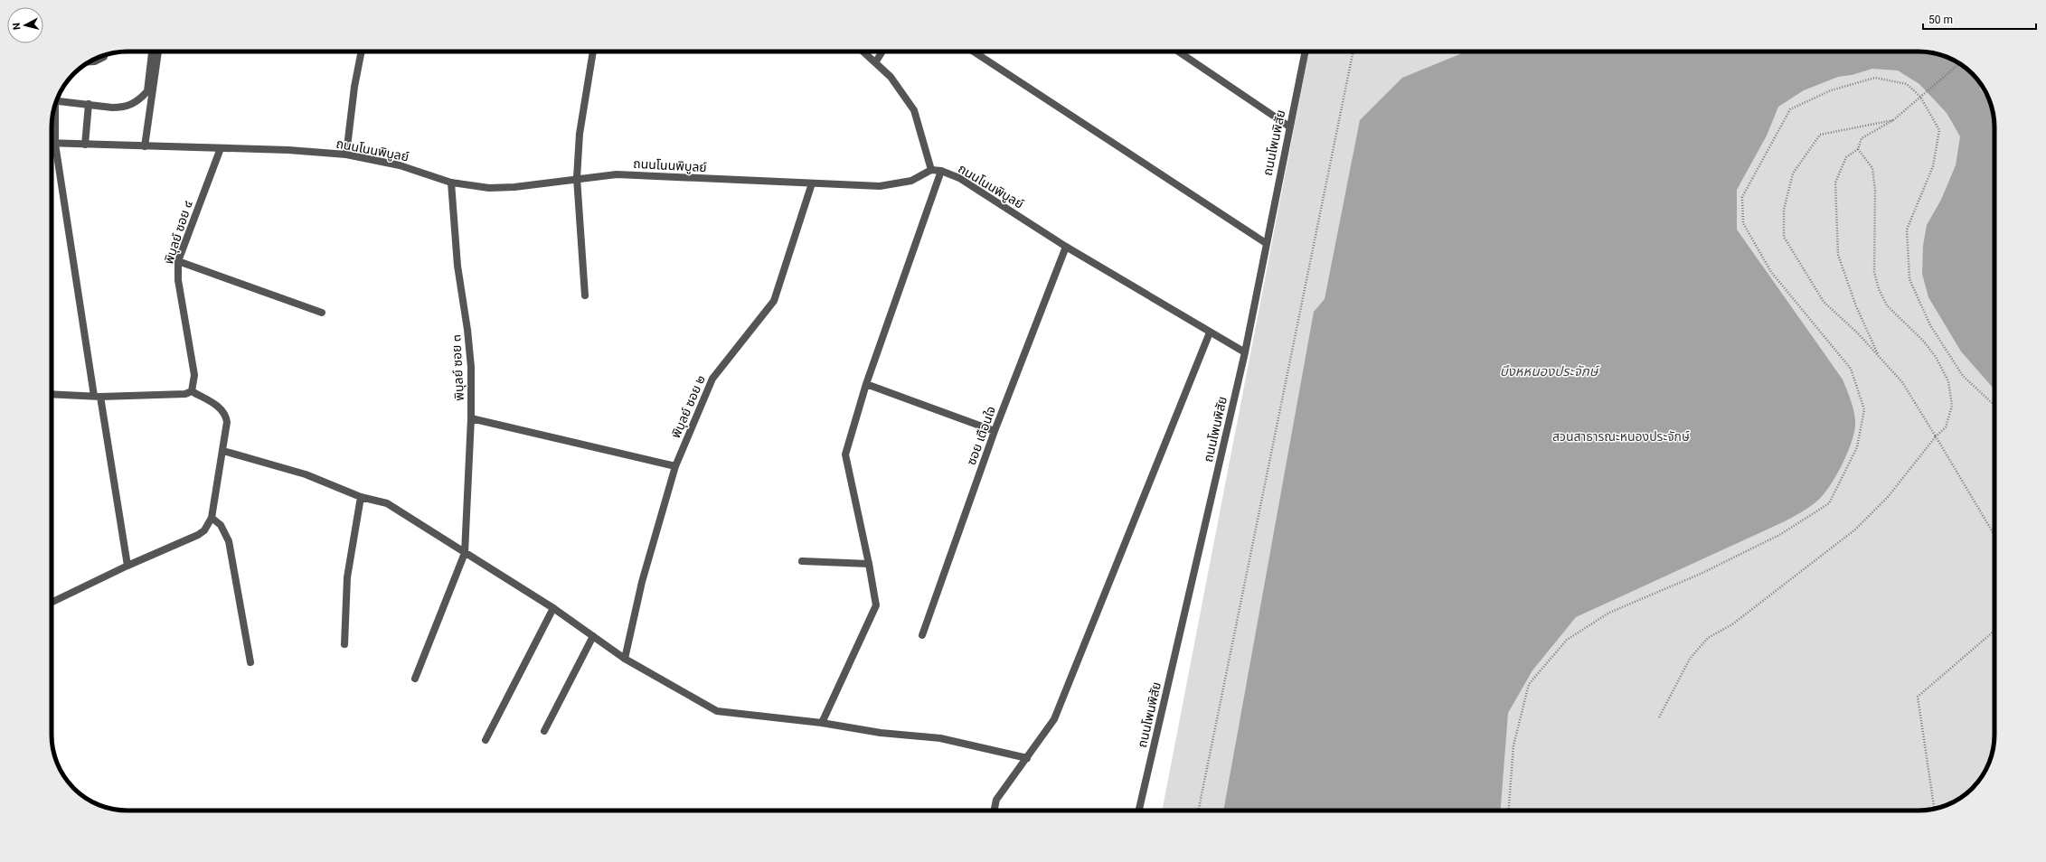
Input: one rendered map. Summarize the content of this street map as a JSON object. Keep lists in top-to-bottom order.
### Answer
{
  "streets": {
    "street": [
      "ถนนโพนพิสัย",
      "ถนนโนนพิบูลย์",
      "พิบุลย์ ซอย ๔",
      "พิบุลย์ ซอย ๓",
      "พิบุลย์ ซอย ๒",
      "ซอย เตือนใจ"
    ]
  },
  "crossings": [
    ["ถนนโพนพิสัย", "ถนนโนนพิบูลย์"],
    ["ถนนโนนพิบูลย์", "พิบุลย์ ซอย ๔"],
    ["ถนนโนนพิบูลย์", "พิบุลย์ ซอย ๓"],
    ["ถนนโนนพิบูลย์", "พิบุลย์ ซอย ๒"],
    ["ถนนโนนพิบูลย์", "ซอย เตือนใจ"]
  ],
  "water": ["บึงหหนองประจักษ์"],
  "parks": ["สวนสาธารณะหนองประจักษ์"],
  "scale_bar": "50 m",
  "north": "left"
}
